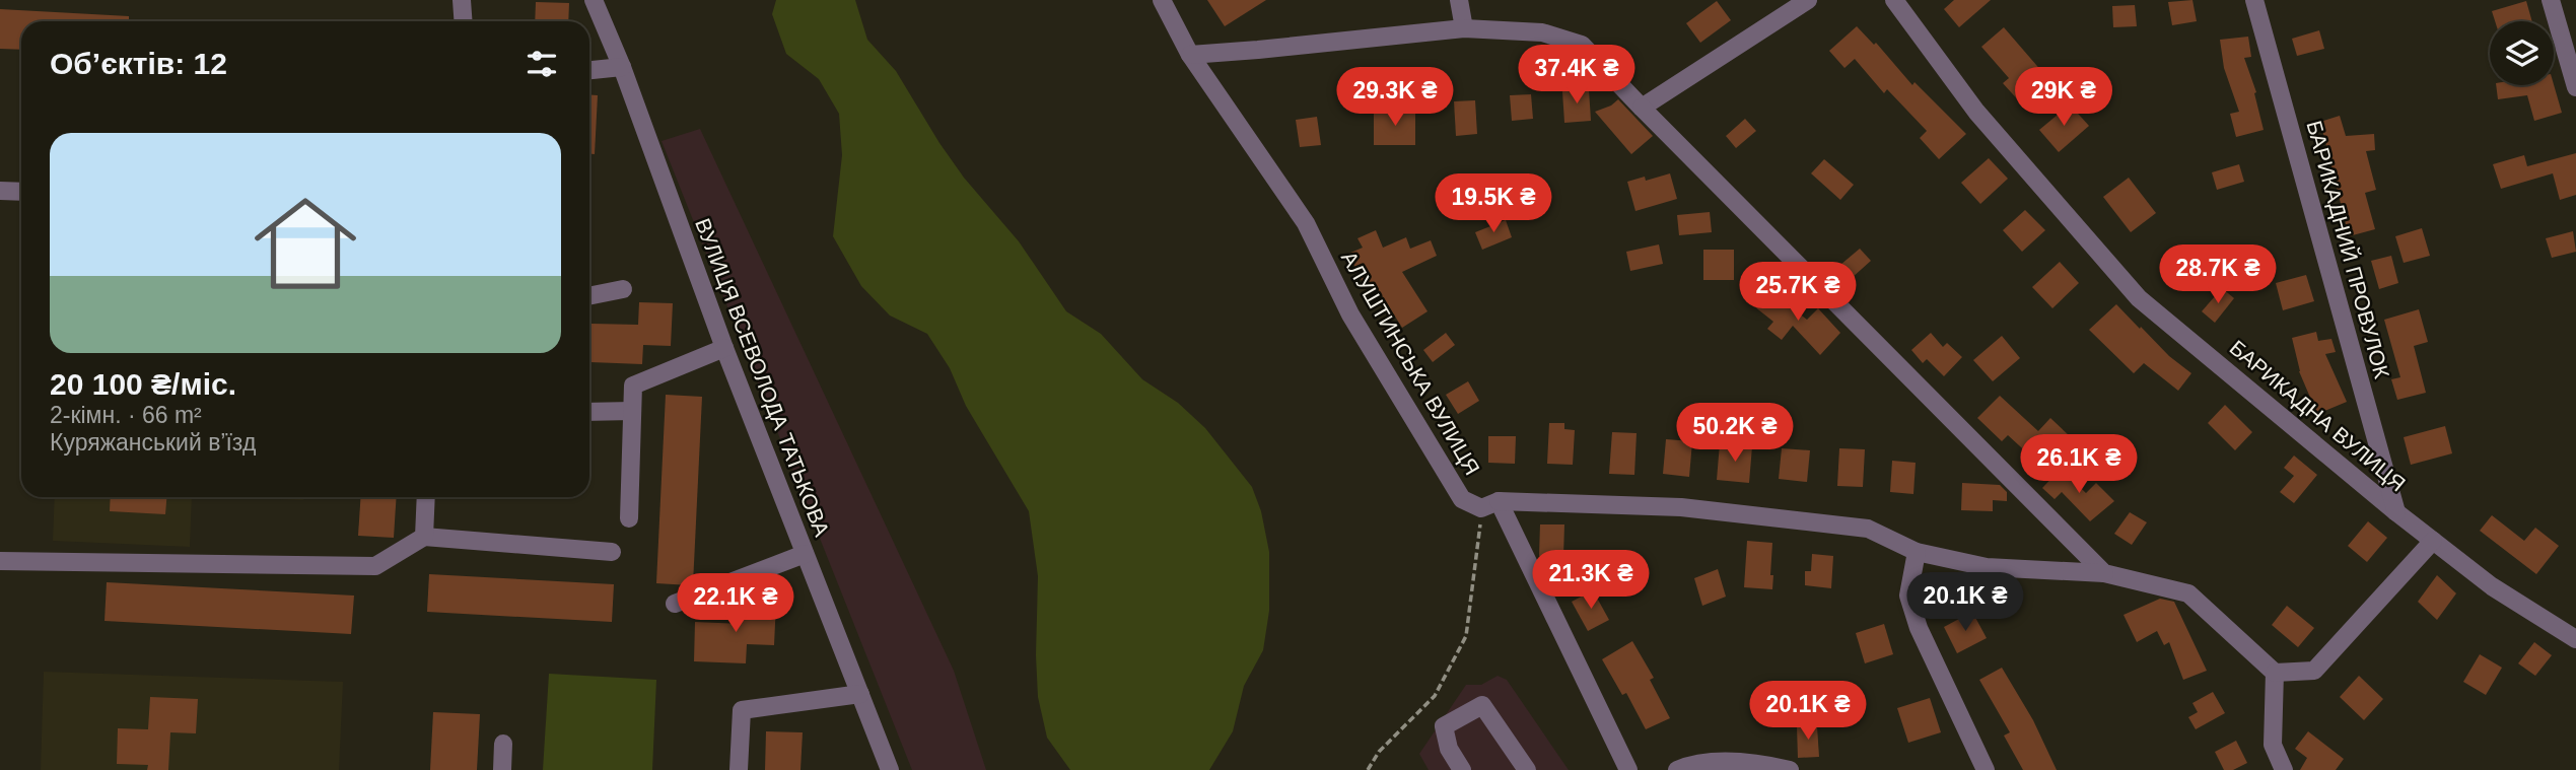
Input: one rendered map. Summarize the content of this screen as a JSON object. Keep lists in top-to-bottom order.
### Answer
{
  "streets": {
    "street": [
      "БАРИКАДНИЙ ПРОВУЛОК",
      "АЛУШТИНСЬКА ВУЛИЦЯ",
      "ВУЛИЦЯ ВСЕВОЛОДА ТАТЬКОВА",
      "БАРИКАДНА ВУЛИЦЯ"
    ]
  },
  "crossings": [
    ["БАРИКАДНИЙ ПРОВУЛОК", "БАРИКАДНА ВУЛИЦЯ"]
  ],
  "page": {
    "heading": "Об’єктів: 12",
    "price": [
      "37.4K ₴",
      "29.3K ₴",
      "29K ₴",
      "19.5K ₴",
      "28.7K ₴",
      "25.7K ₴",
      "50.2K ₴",
      "26.1K ₴",
      "21.3K ₴",
      "20.1K ₴",
      "22.1K ₴",
      "20.1K ₴"
    ],
    "list": [
      {
        "name": "20 100 ₴/міс.",
        "note": "2-кімн. · 66 m² · Куряжанський в’їзд"
      }
    ]
  }
}
